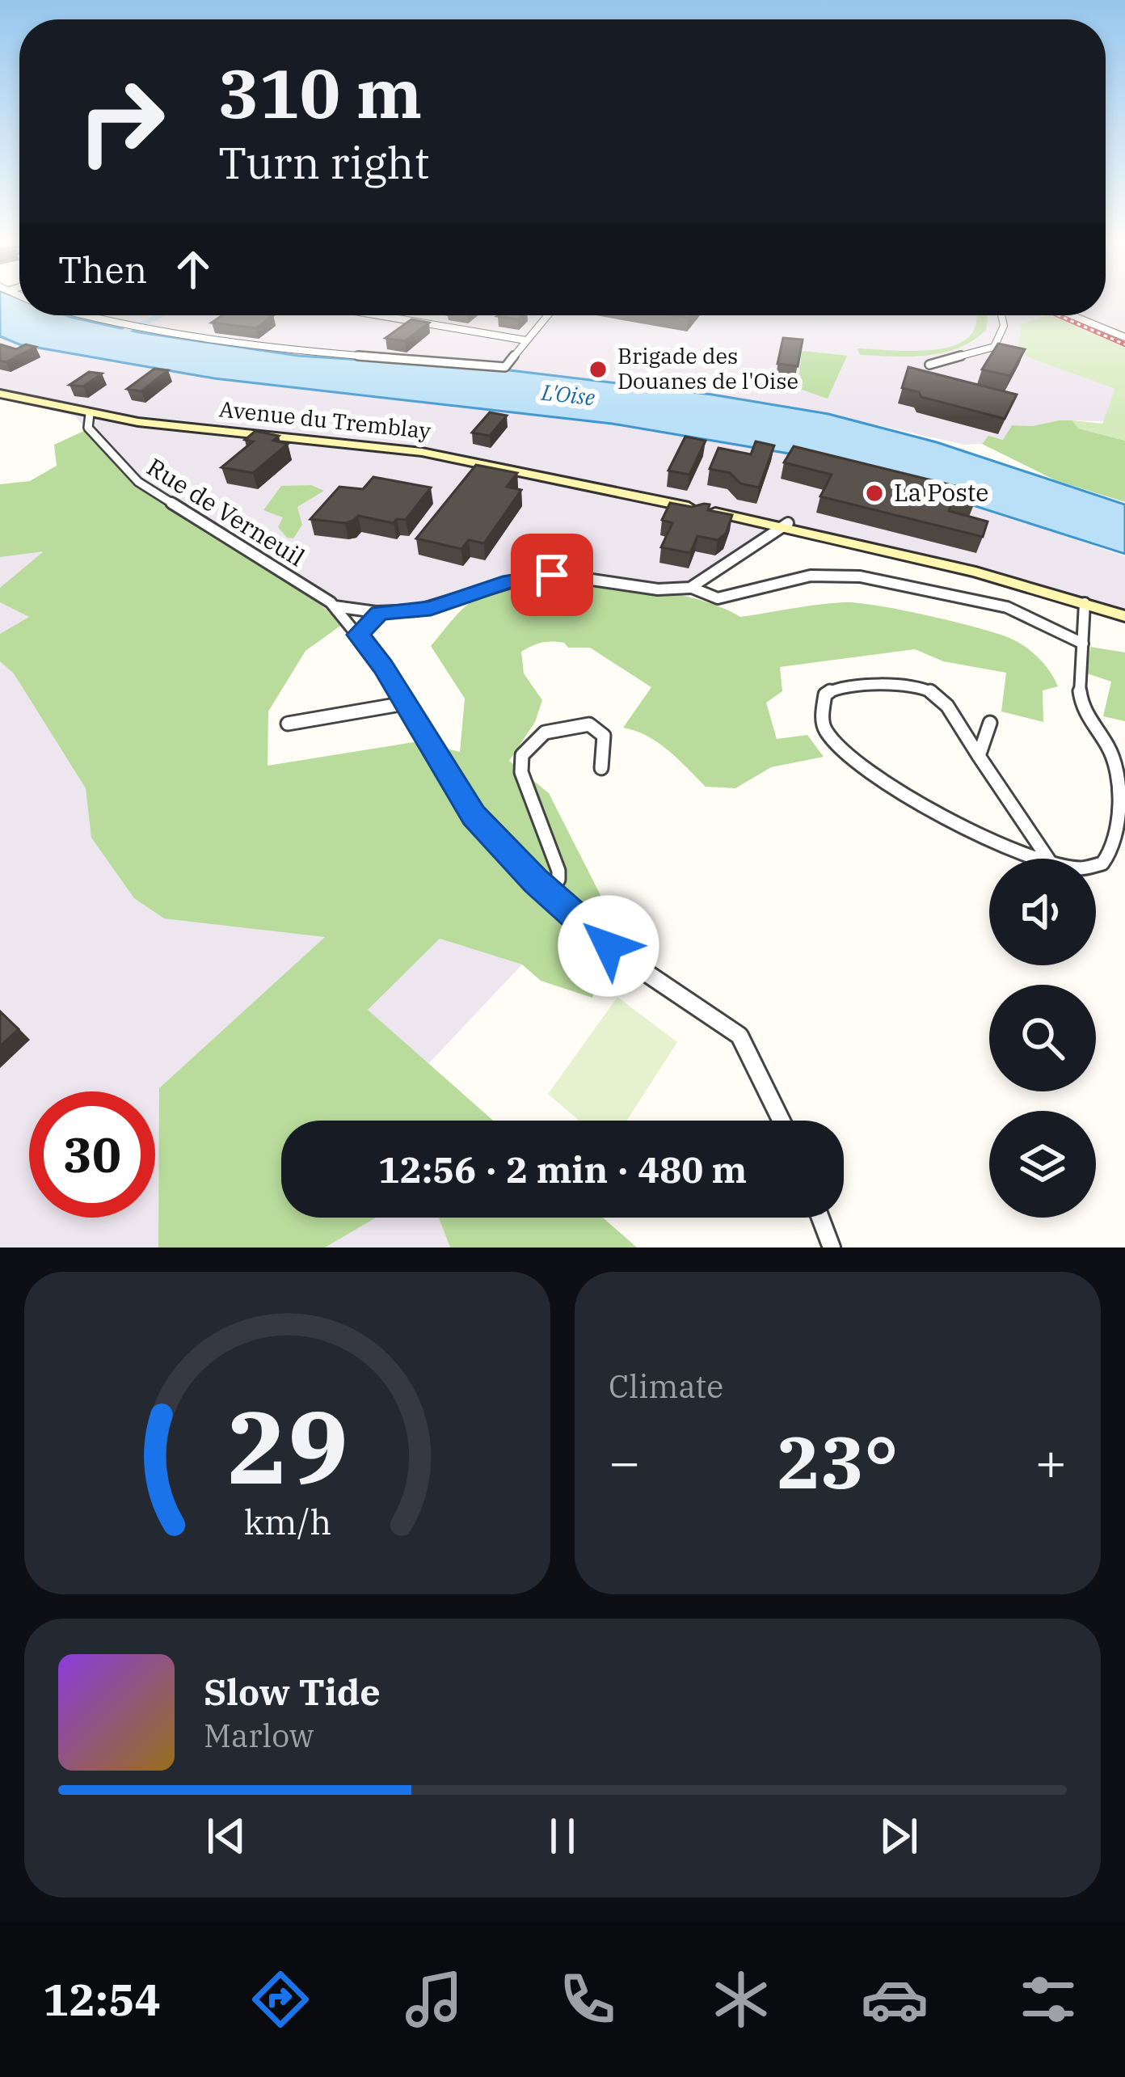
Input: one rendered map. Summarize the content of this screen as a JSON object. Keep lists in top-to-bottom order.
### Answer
{
  "streets": {
    "main road": ["Avenue du Tremblay"],
    "street": ["Rue de Verneuil"]
  },
  "crossings": [
    ["Avenue du Tremblay", "Rue de Verneuil"]
  ],
  "water": ["L'Oise"],
  "places": ["Brigade des Douanes de l'Oise", "La Poste"],
  "page": {
    "turn": ["310 m", "Turn right"],
    "then": "Then",
    "limit": "30",
    "trip": "12:56 · 2 min · 480 m",
    "tile": "Climate",
    "heat": ["−", "23°", "+"],
    "song": ["Slow Tide", "Marlow"],
    "tabs": "12:54",
    "gauge": ["29", "km/h"]
  }
}
